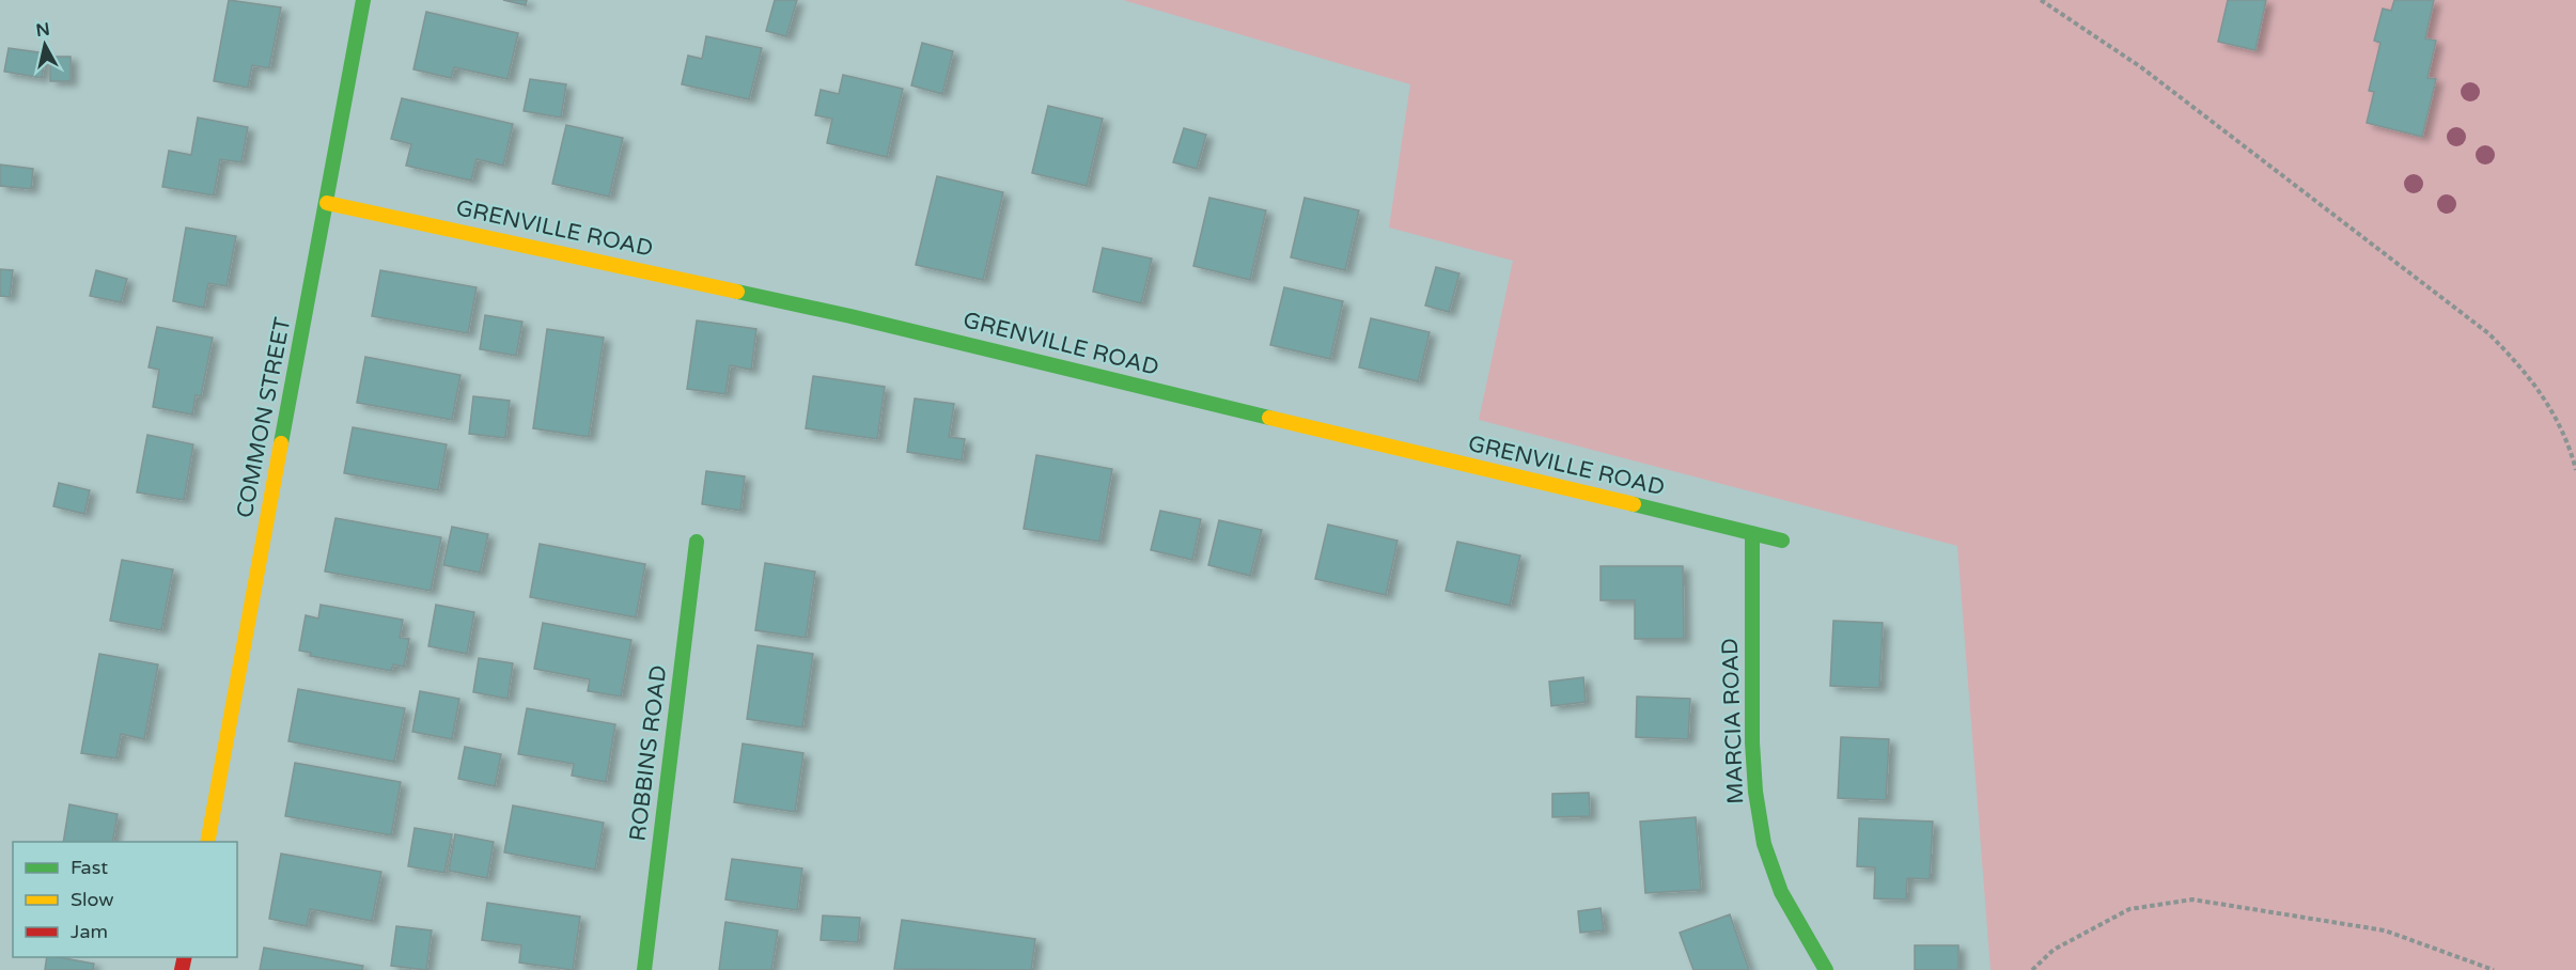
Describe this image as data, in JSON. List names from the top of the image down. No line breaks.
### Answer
{"streets":{"street":["GRENVILLE ROAD","COMMON STREET","MARCIA ROAD","ROBBINS ROAD"]},"crossings":[["GRENVILLE ROAD","COMMON STREET"],["GRENVILLE ROAD","MARCIA ROAD"]],"legend":["Fast","Slow","Jam"],"north":"top"}
